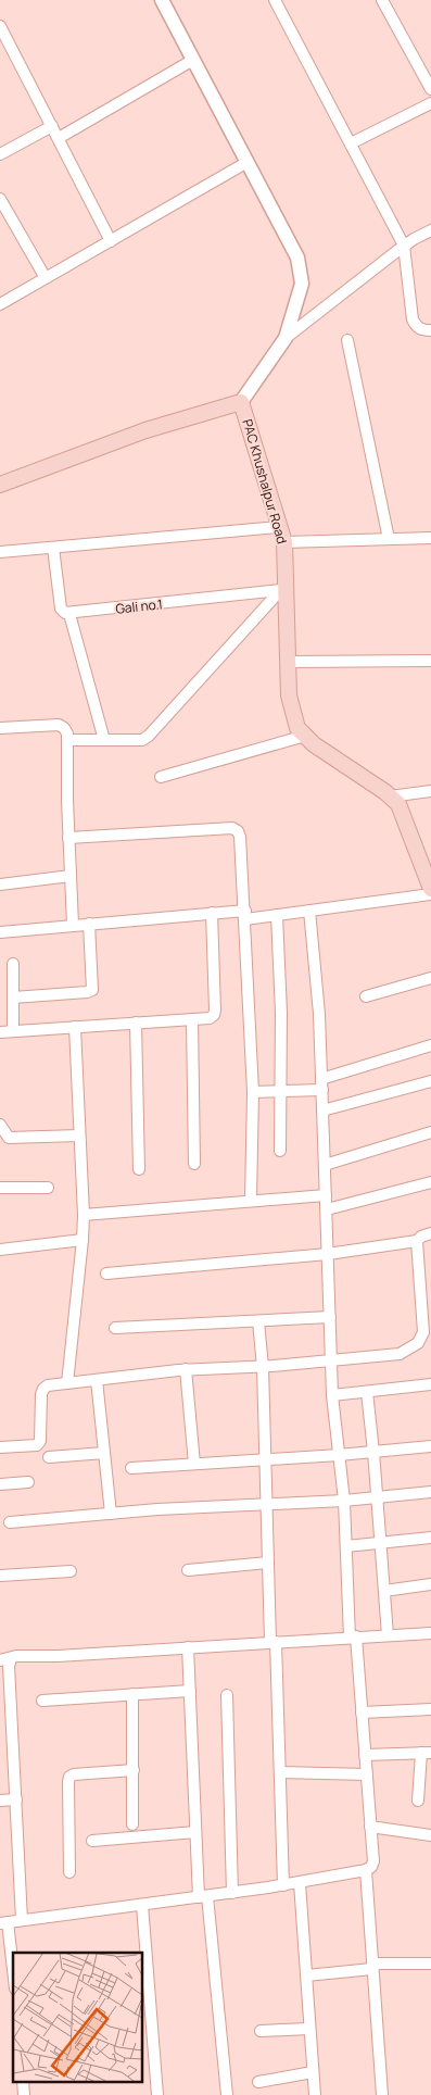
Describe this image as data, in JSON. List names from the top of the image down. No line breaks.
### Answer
{"streets":{"main road":["PAC Khushalpur Road"],"street":["Gali no.1"]},"crossings":[["PAC Khushalpur Road","Gali no.1"]]}
